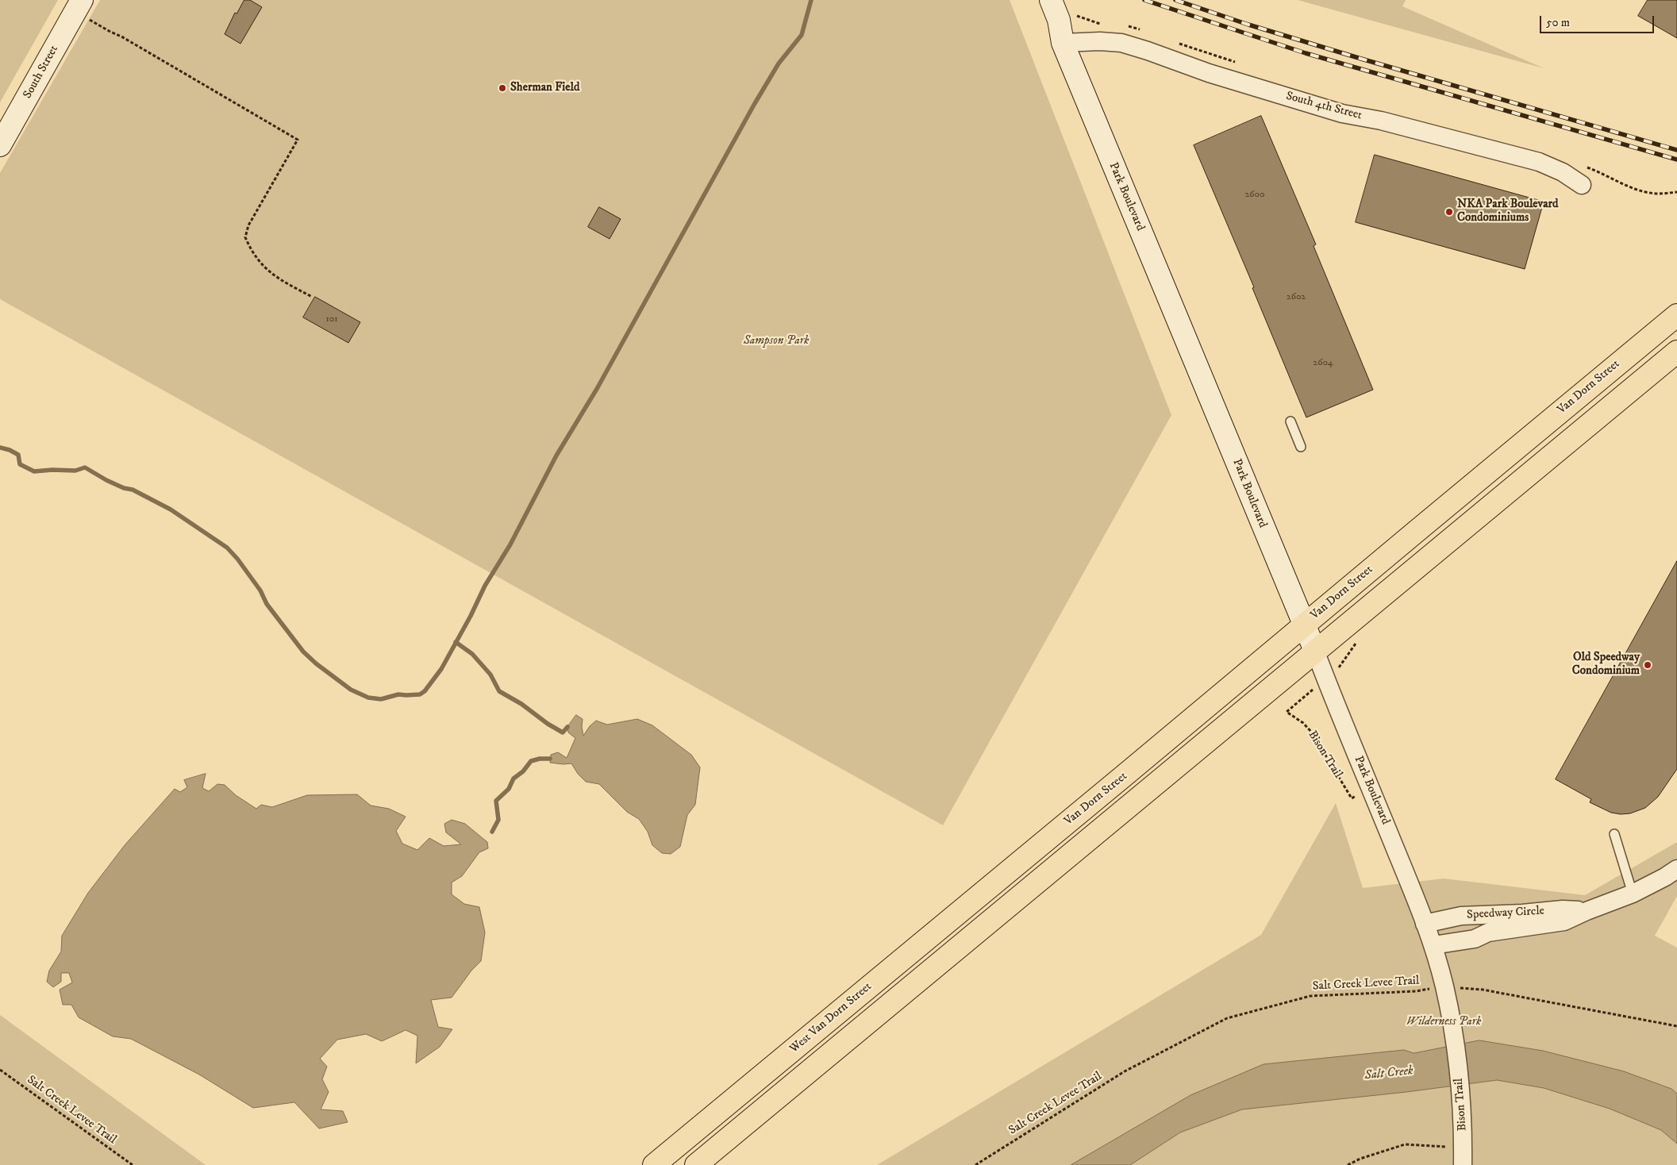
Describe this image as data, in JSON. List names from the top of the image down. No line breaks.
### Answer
{"streets":{"main road":["South Street","Park Boulevard","Van Dorn Street","West Van Dorn Street"],"street":["South 4th Street","Bison Trail","Speedway Circle"],"path":["Salt Creek Levee Trail"]},"crossings":[["South 4th Street","Park Boulevard"],["Park Boulevard","Van Dorn Street"],["Park Boulevard","Bison Trail"],["Park Boulevard","Speedway Circle"],["Van Dorn Street","West Van Dorn Street"],["Bison Trail","Speedway Circle"],["Bison Trail","Salt Creek Levee Trail"]],"water":["Salt Creek"],"parks":["Sampson Park","Wilderness Park"],"places":["Sherman Field","NKA Park Boulevard Condominiums","Old Speedway Condominium"],"house_numbers":["2600","2602","101","2604"],"scale_bar":"50 m"}
